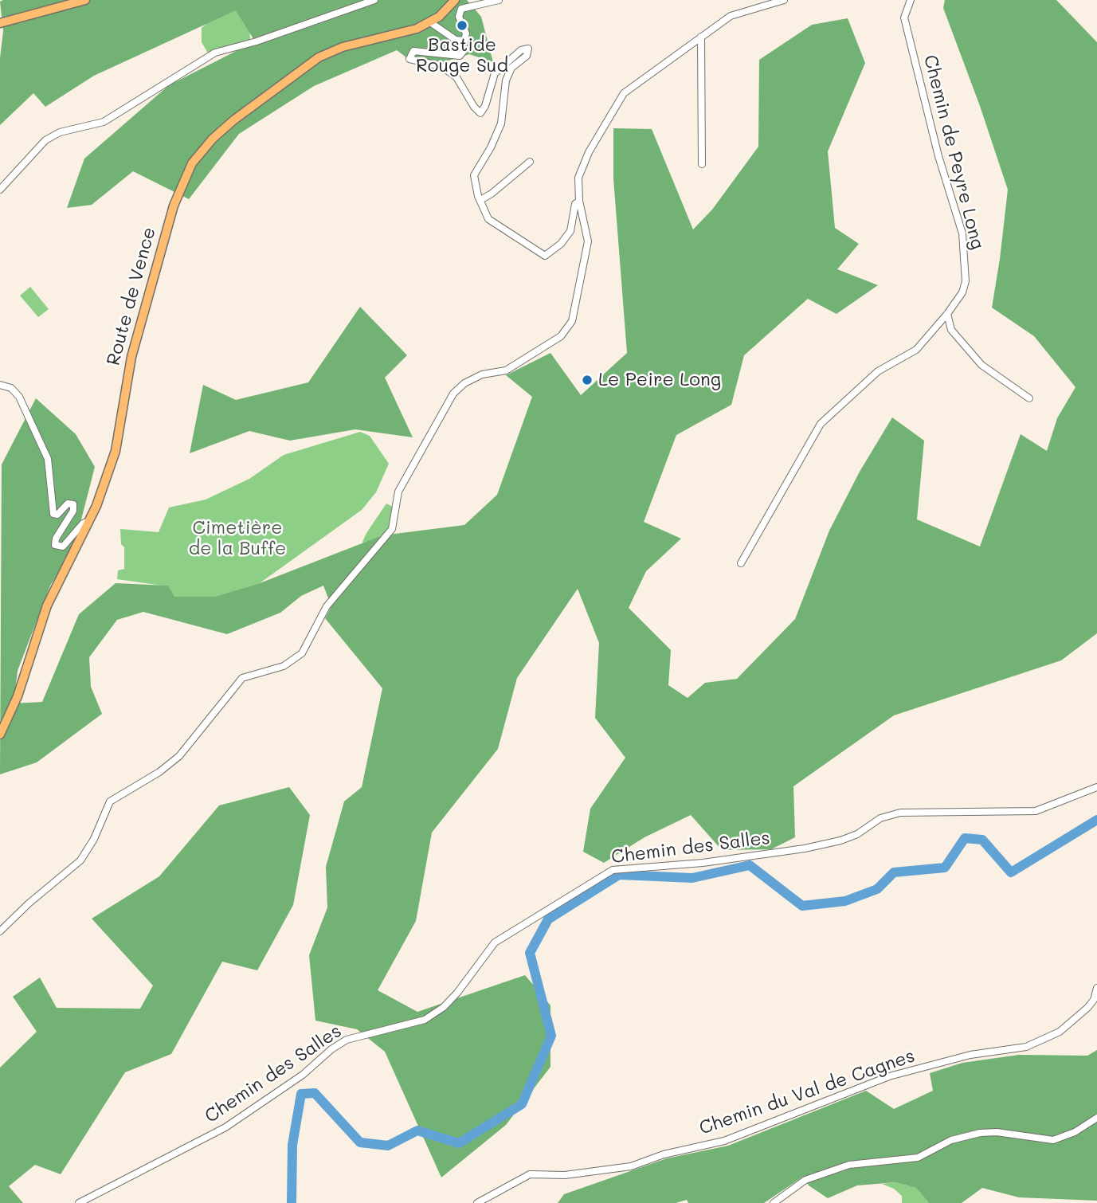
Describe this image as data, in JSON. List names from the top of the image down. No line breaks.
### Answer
{"streets":{"main road":["Route de Vence"],"street":["Chemin de Peyre Long","Chemin des Salles","Chemin du Val de Cagnes"]},"parks":["Cimetière de la Buffe"],"places":["Bastide Rouge Sud","Le Peire Long"]}
